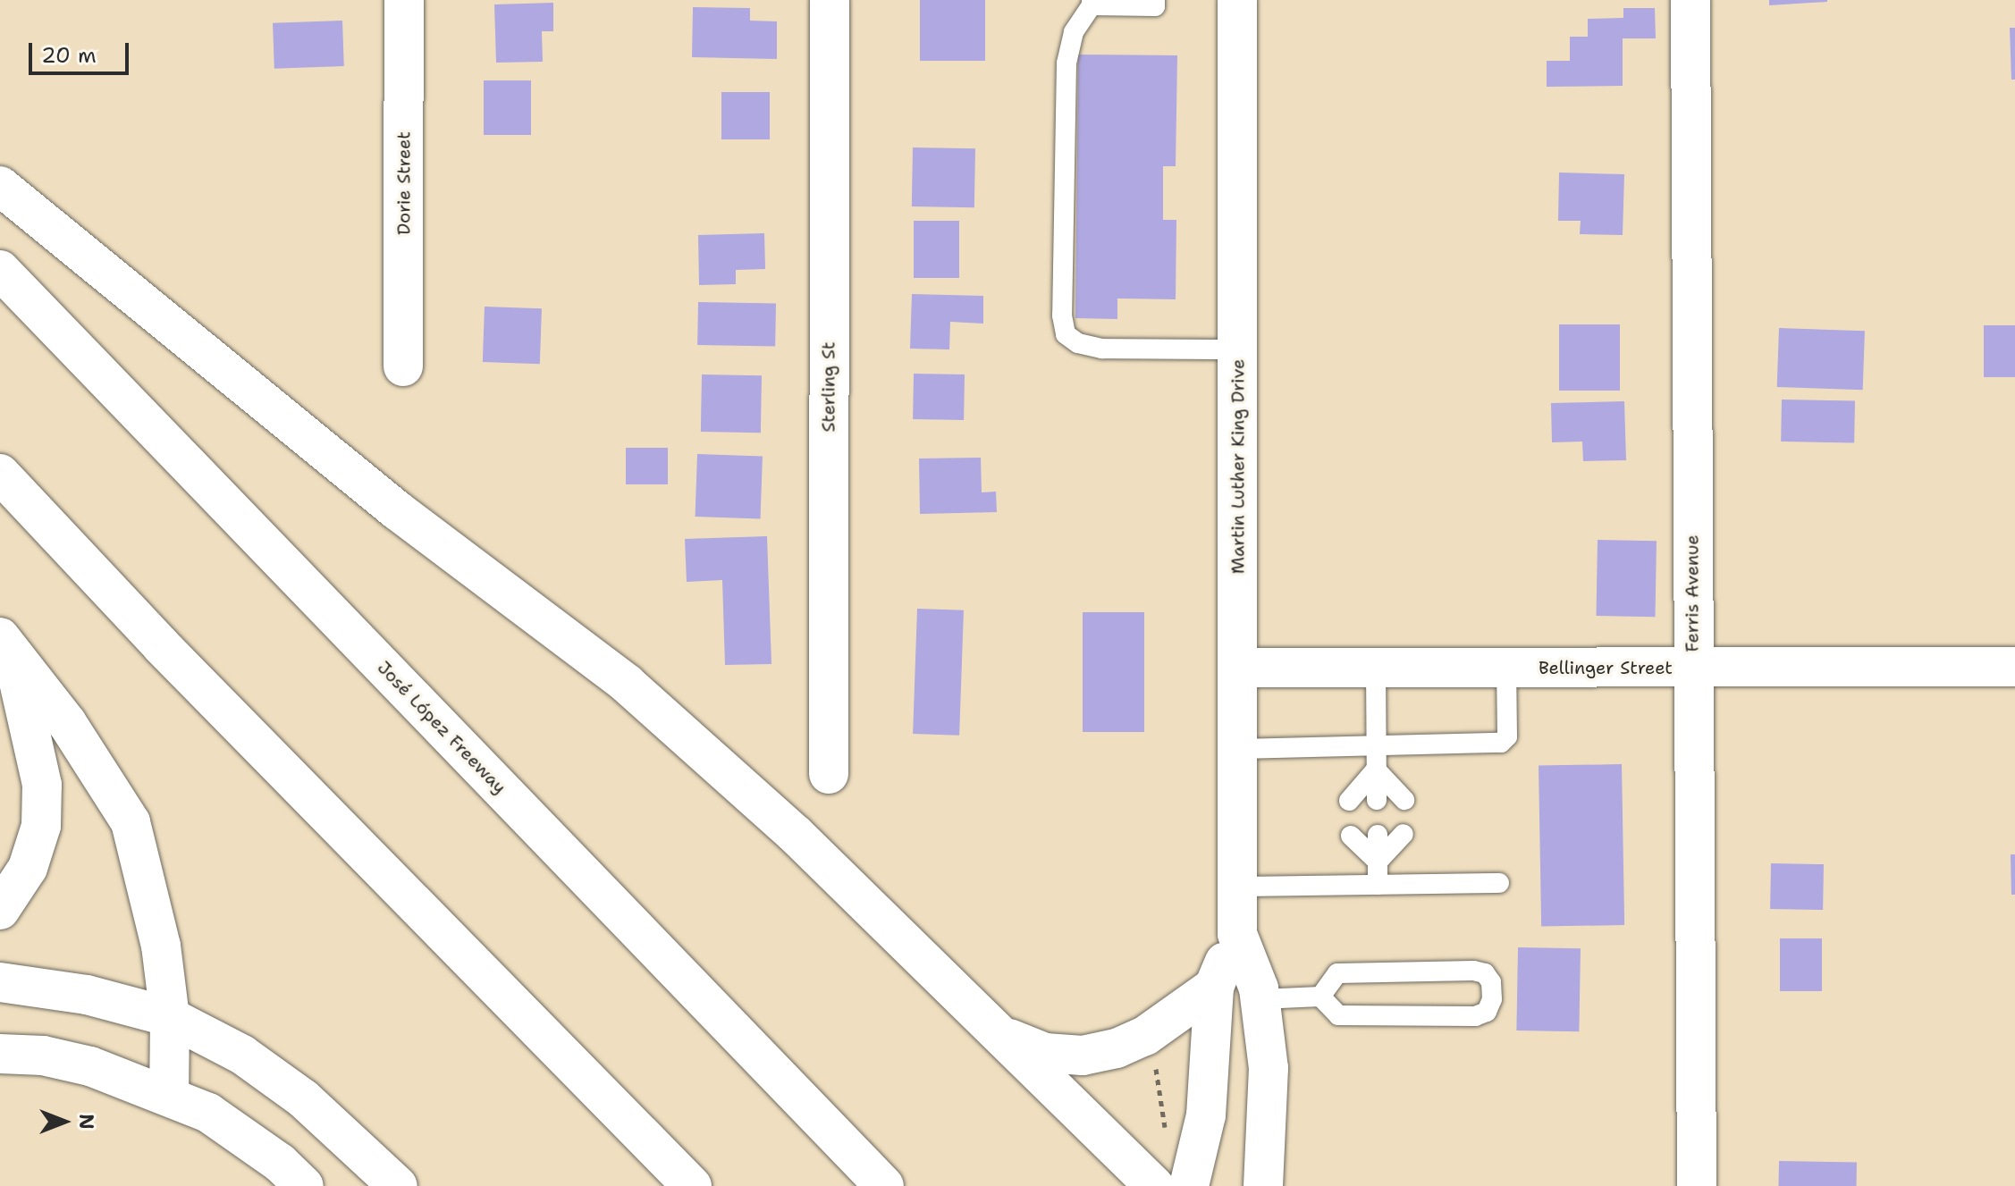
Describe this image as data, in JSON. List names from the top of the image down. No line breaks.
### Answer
{"streets":{"main road":["Dorie Street","Sterling St","Martin Luther King Drive","Ferris Avenue","Bellinger Street","José López Freeway"]},"crossings":[["Martin Luther King Drive","Bellinger Street"],["Ferris Avenue","Bellinger Street"]],"scale_bar":"20 m","north":"right"}
